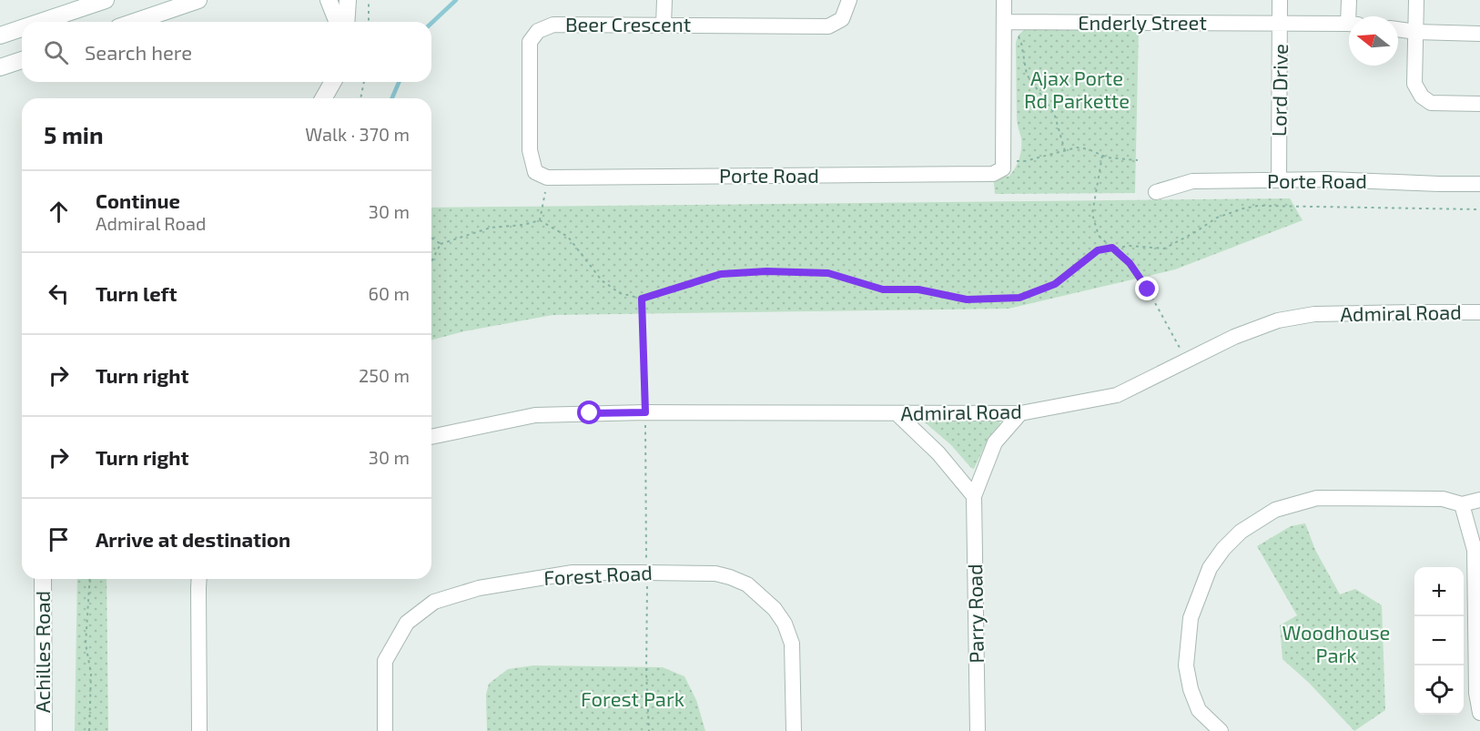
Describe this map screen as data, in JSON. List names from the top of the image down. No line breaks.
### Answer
{"streets":{"main road":["Achilles Road"],"street":["Enderly Street","Beer Crescent","Lord Drive","Porte Road","Admiral Road","Forest Road","Parry Road"]},"crossings":[["Enderly Street","Lord Drive"],["Beer Crescent","Porte Road"],["Lord Drive","Porte Road"],["Admiral Road","Parry Road"]],"parks":["Ajax Porte Rd Parkette","Woodhouse Park","Forest Park"],"north":"left","page":{"search":"Search here","heading":["5 min","Walk · 370 m"],"list":[["Continue","Admiral Road","30 m"],["Turn left","60 m"],["Turn right","250 m"],["Turn right","30 m"],"Arrive at destination"],"map_buttons":["+","−"]}}
